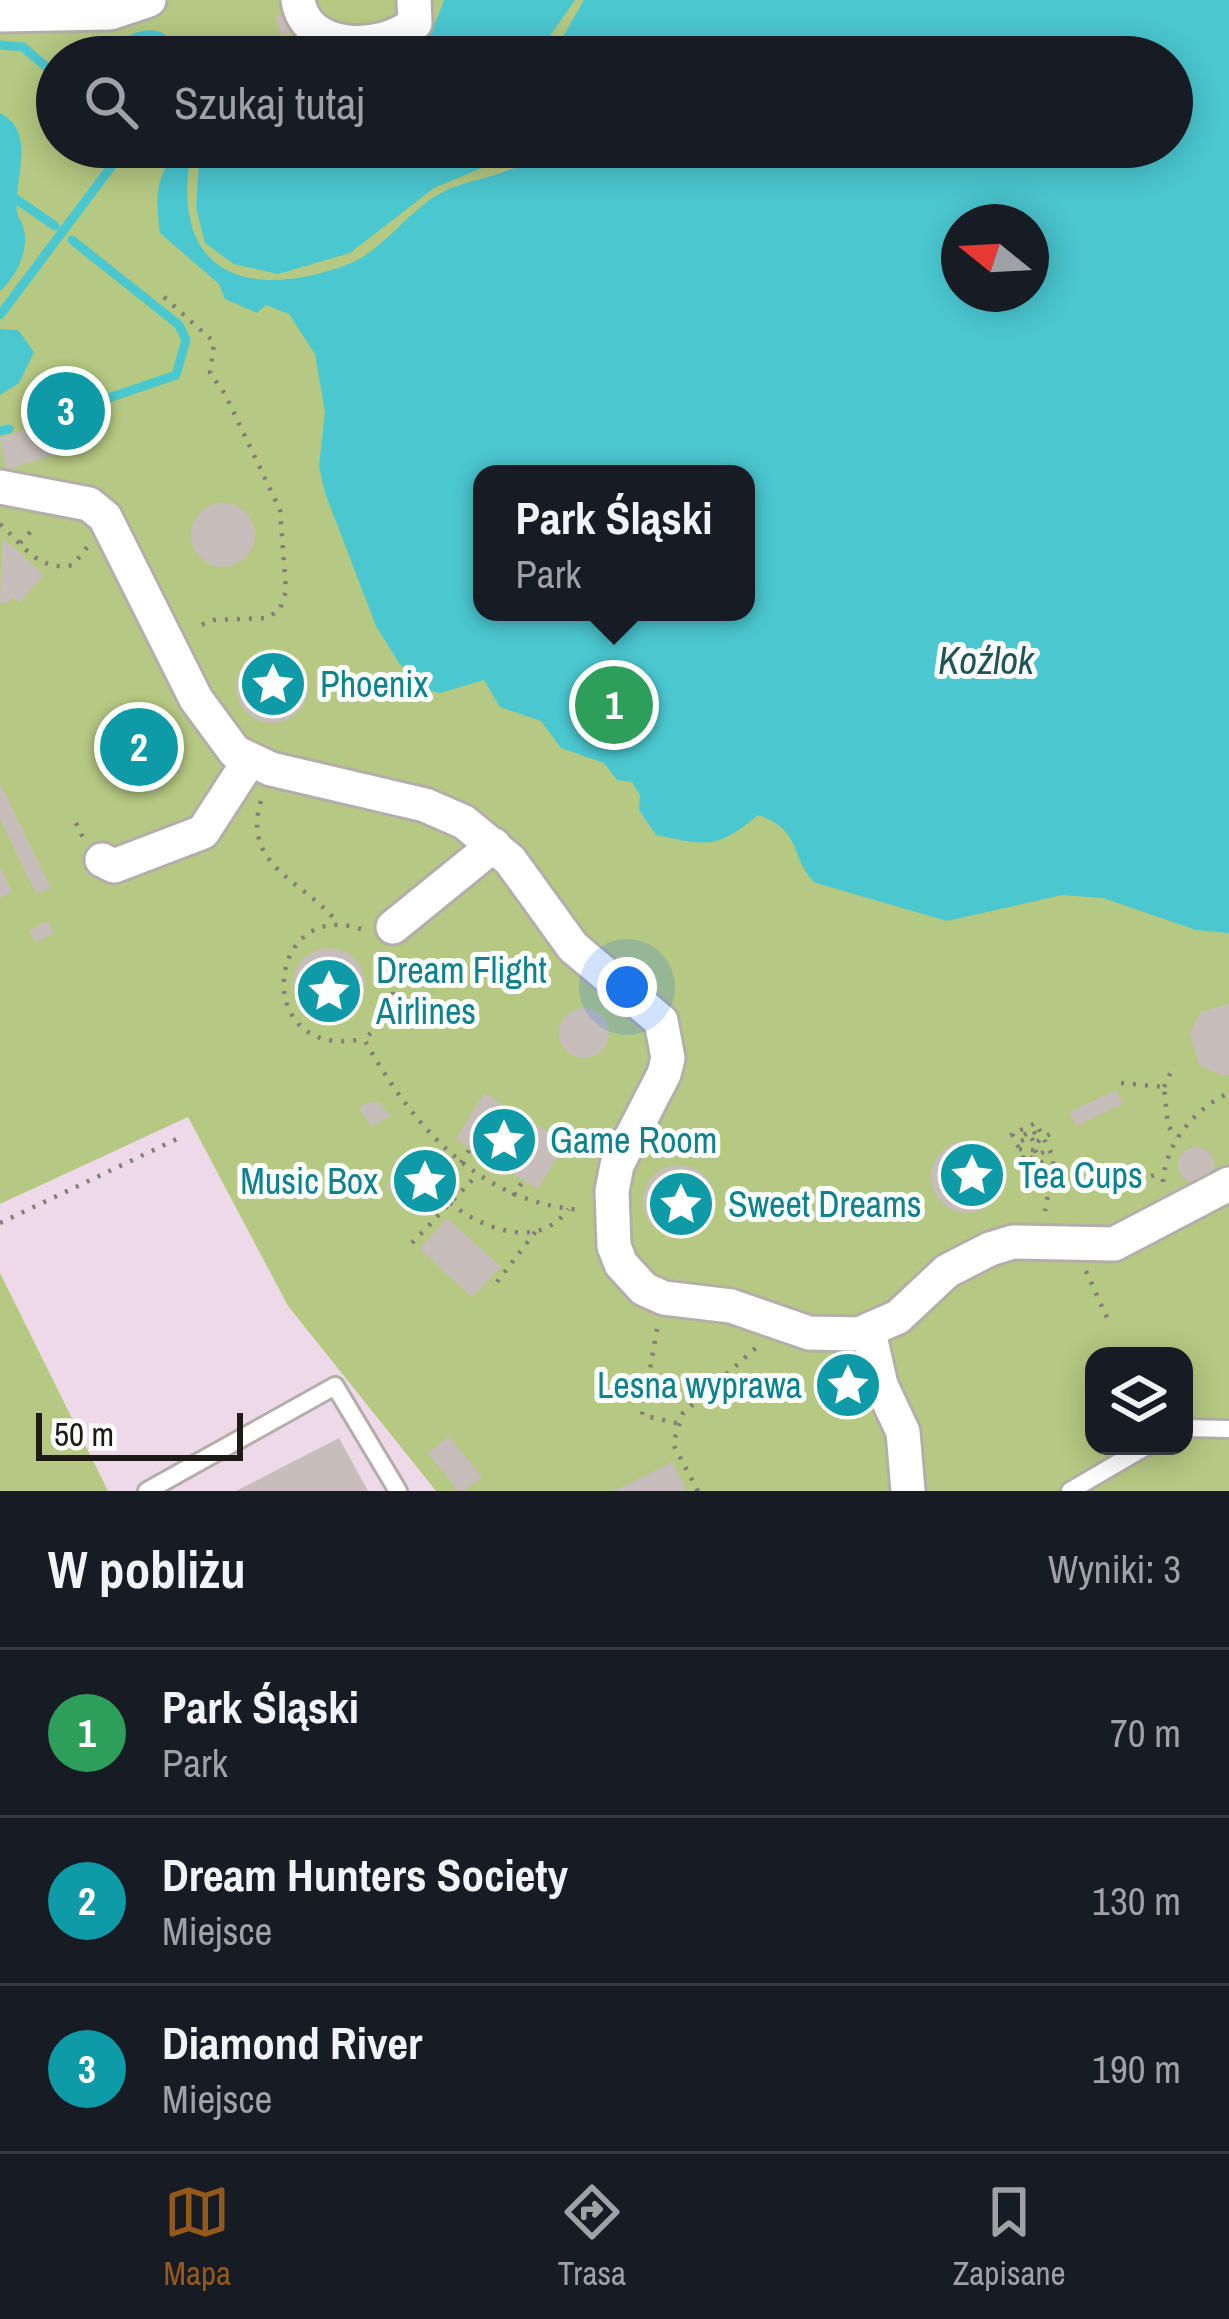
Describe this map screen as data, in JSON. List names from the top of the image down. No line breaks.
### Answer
{"water":["Koźlok"],"places":{"place":["Phoenix","Dream Flight Airlines","Game Room","Tea Cups","Music Box","Sweet Dreams","Lesna wyprawa"]},"scale_bar":"50 m","north":"left","page":{"search":"Szukaj tutaj","pins":["3","1","2"],"popup":["Park Śląski","Park"],"scale":"50 m","heading":["W pobliżu","Wyniki: 3"],"list":[{"mark":"1","name":"Park Śląski","note":"Park","value":"70 m"},{"mark":"2","name":"Dream Hunters Society","note":"Miejsce","value":"130 m"},{"mark":"3","name":"Diamond River","note":"Miejsce","value":"190 m"}],"nav":["Mapa","Trasa","Zapisane"]}}
